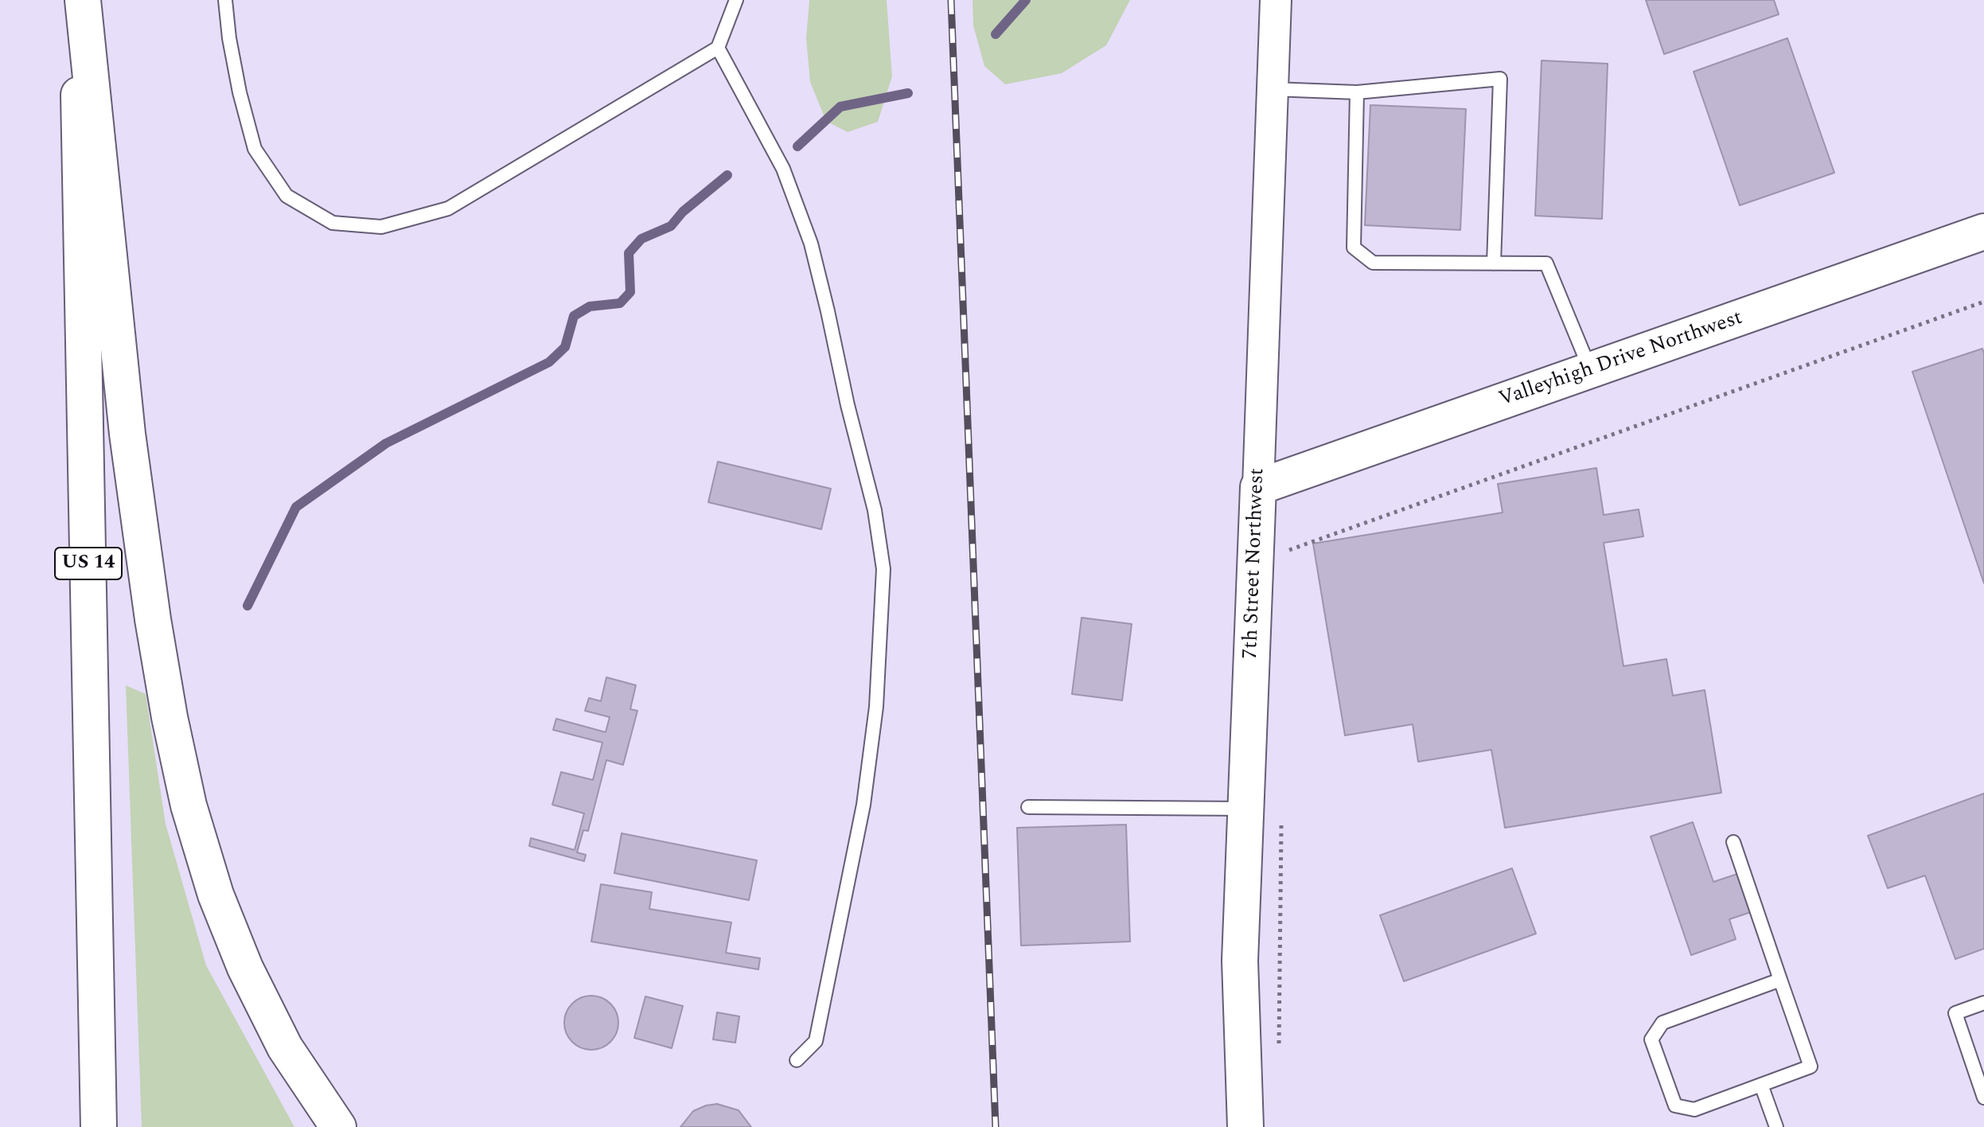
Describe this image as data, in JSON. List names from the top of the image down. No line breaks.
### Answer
{"streets":{"main road":["Valleyhigh Drive Northwest","US 14","7th Street Northwest"]},"crossings":[["Valleyhigh Drive Northwest","7th Street Northwest"]]}
